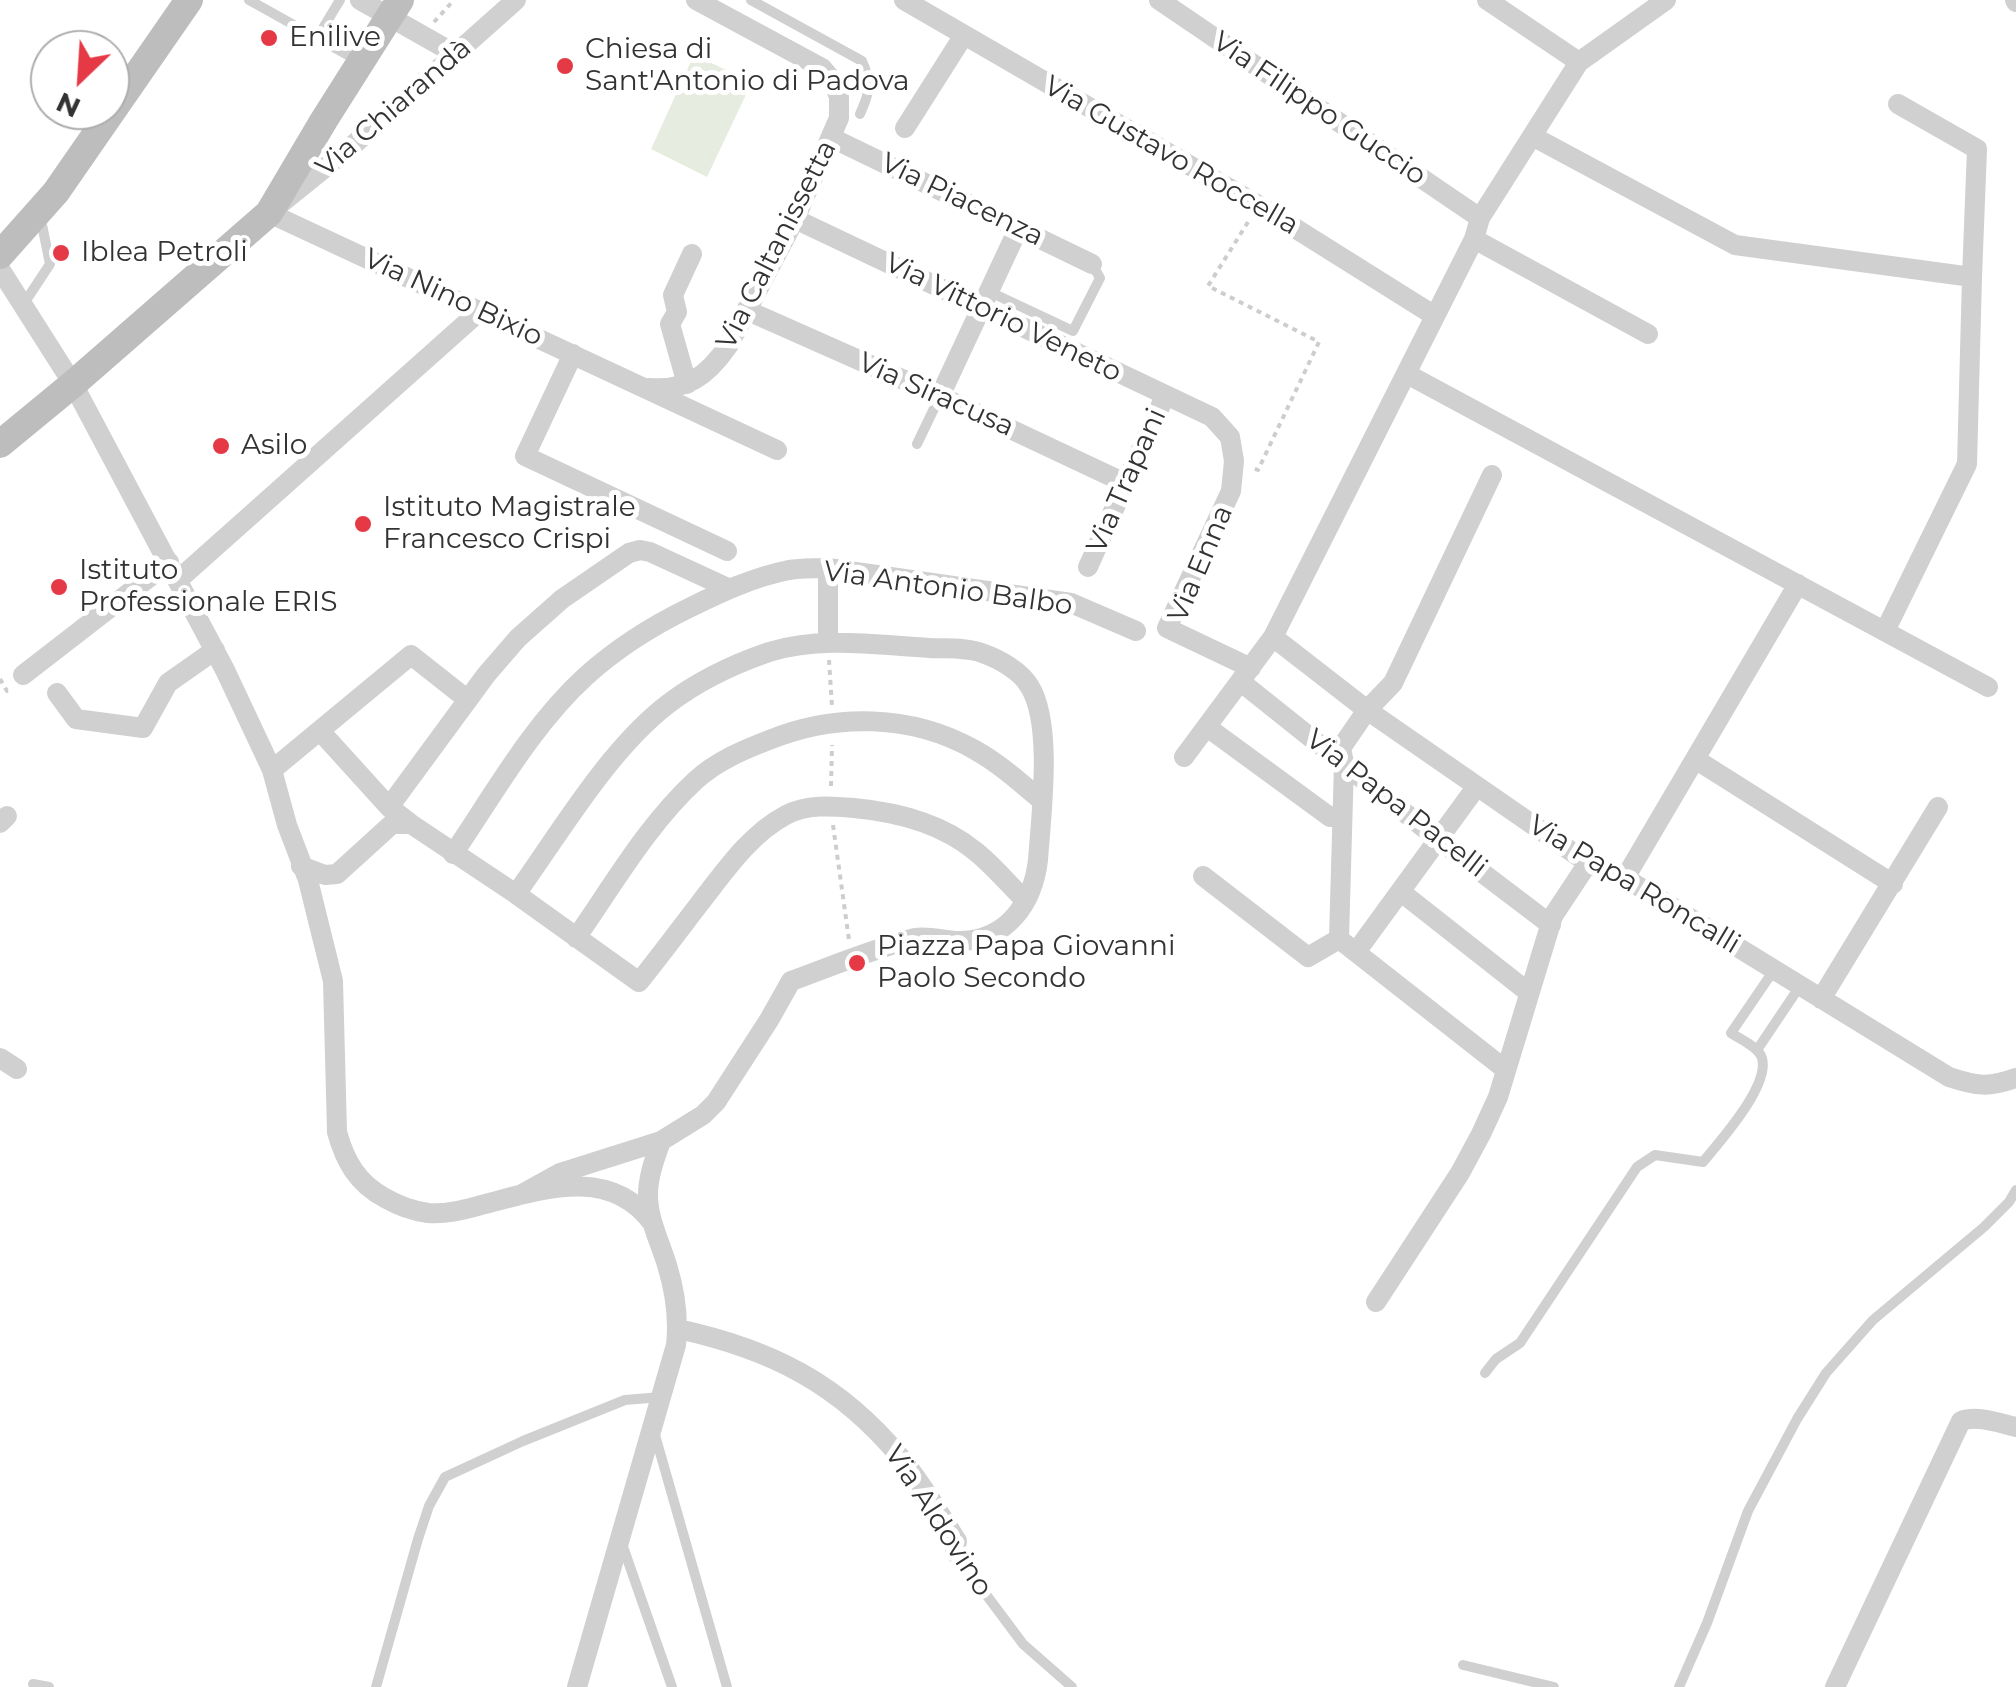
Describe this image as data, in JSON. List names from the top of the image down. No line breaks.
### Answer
{"streets":{"street":["Via Chiarandà","Via Filippo Guccio","Via Gustavo Roccella","Via Piacenza","Via Caltanissetta","Via Nino Bixio","Via Vittorio Veneto","Via Siracusa","Via Trapani","Via Enna","Via Antonio Balbo","Via Papa Pacelli","Via Papa Roncalli","Via Aldovino"]},"crossings":[["Via Chiarandà","Via Nino Bixio"],["Via Piacenza","Via Caltanissetta"],["Via Caltanissetta","Via Vittorio Veneto"],["Via Caltanissetta","Via Siracusa"],["Via Vittorio Veneto","Via Trapani"],["Via Vittorio Veneto","Via Enna"],["Via Siracusa","Via Trapani"],["Via Enna","Via Papa Pacelli"]],"places":["Enilive","Chiesa di Sant'Antonio di Padova","Iblea Petroli","Asilo","Istituto Magistrale Francesco Crispi","Istituto Professionale ERIS","Piazza Papa Giovanni Paolo Secondo"],"north":"bottom left"}
